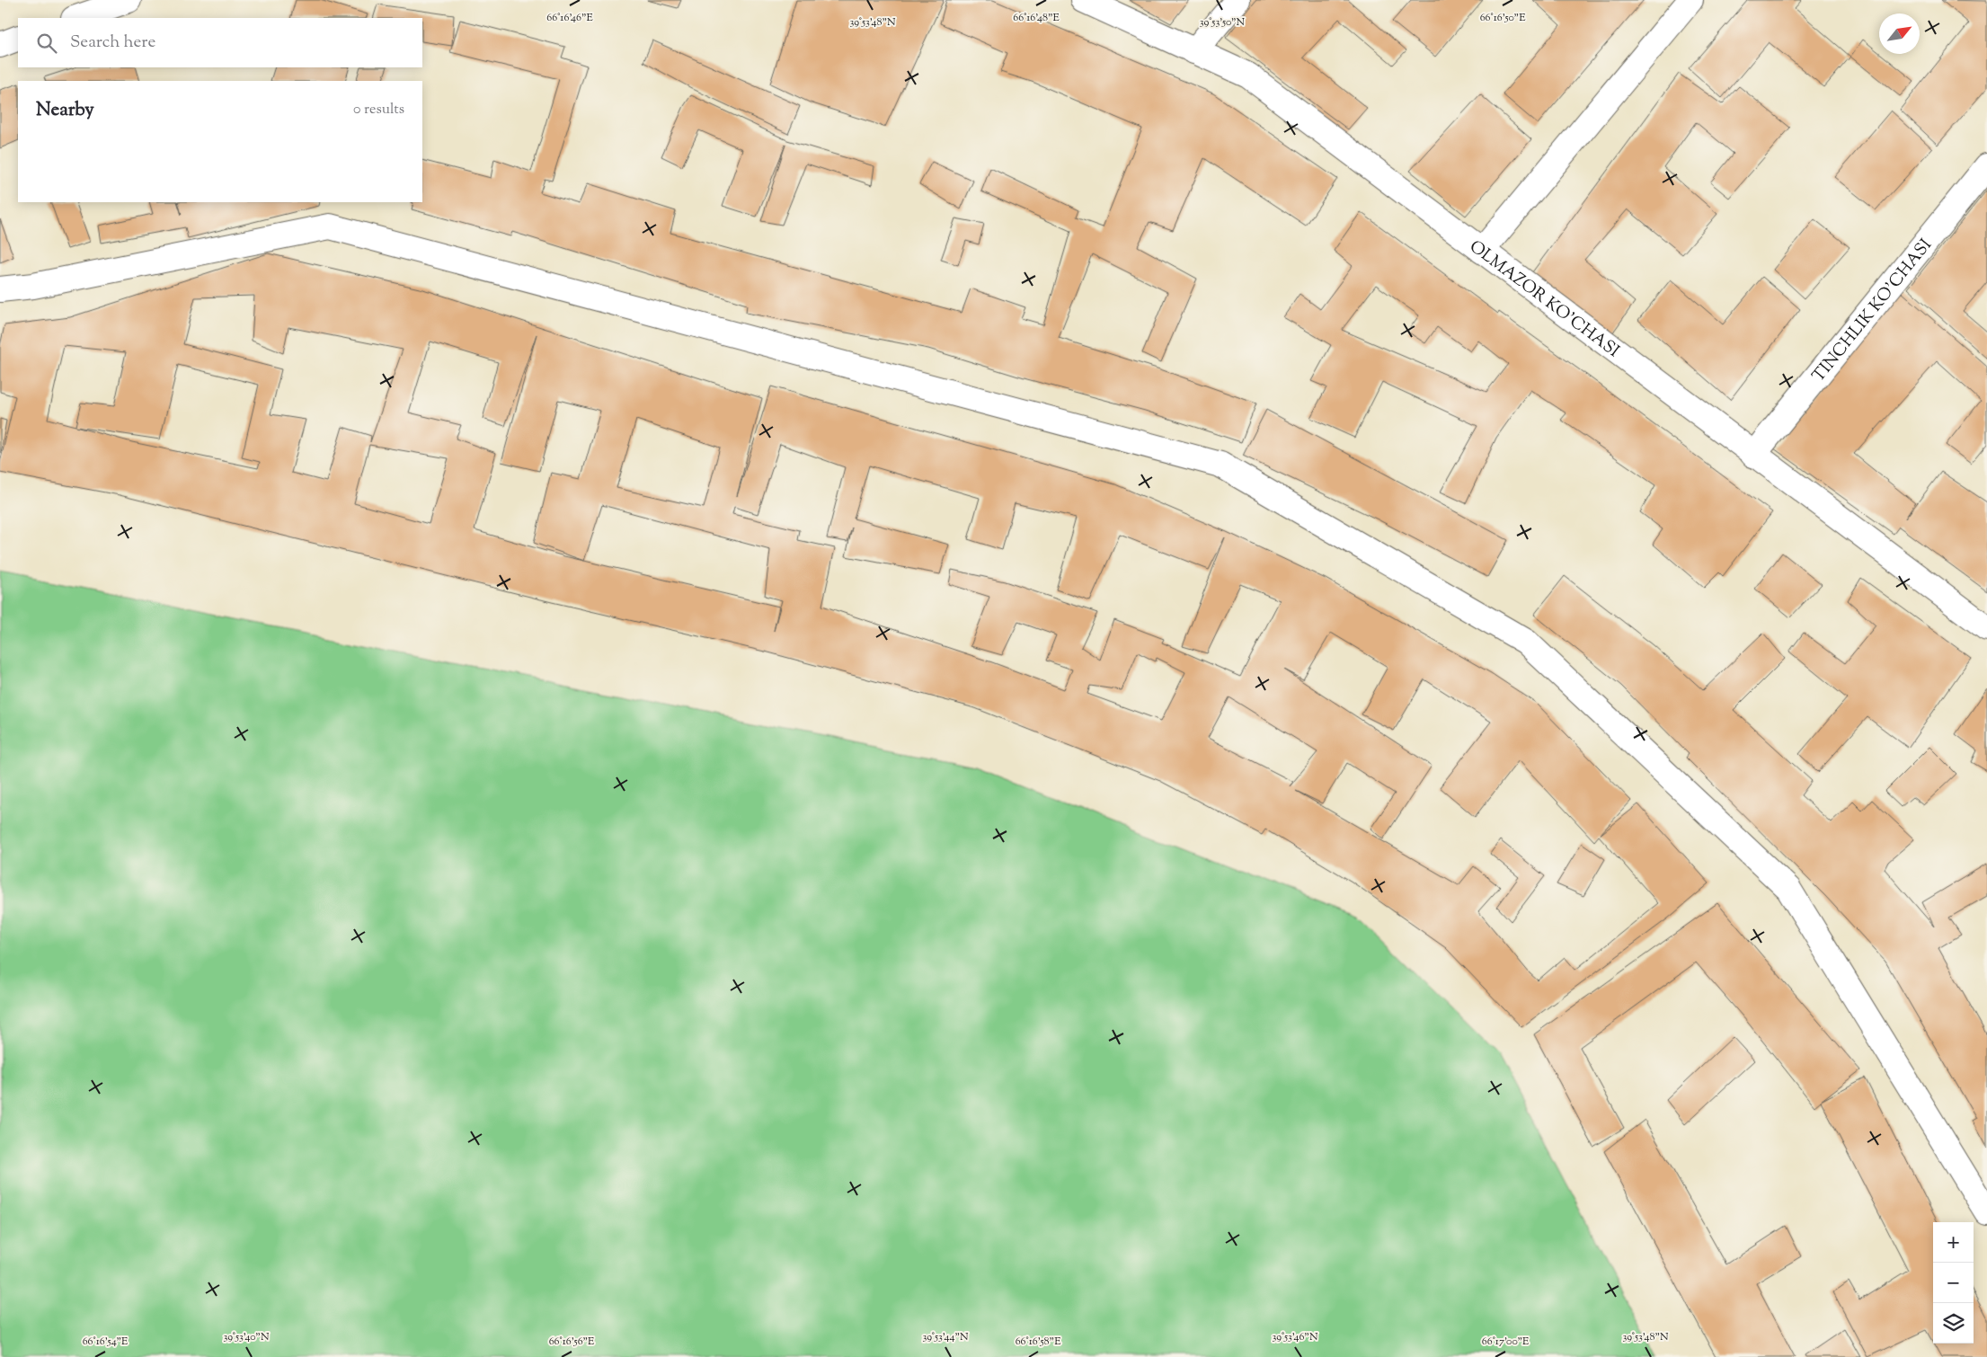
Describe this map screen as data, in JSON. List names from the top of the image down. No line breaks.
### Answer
{"streets":{"street":["OLMAZOR KO'CHASI","TINCHLIK KO’CHASI"]},"crossings":[["OLMAZOR KO'CHASI","TINCHLIK KO’CHASI"]],"north":"top right","page":{"search":"Search here","heading":["Nearby","0 results"],"map_buttons":["+","−"]},"coordinates":["66°16'48\"E","66°16'50\"E","66°16'46\"E","39°53'48\"N","39°53'50\"N","39°53'40\"N","39°53'44\"N","39°53'46\"N","66°16'54\"E","66°16'56\"E","66°16'58\"E","66°17'00\"E"]}
